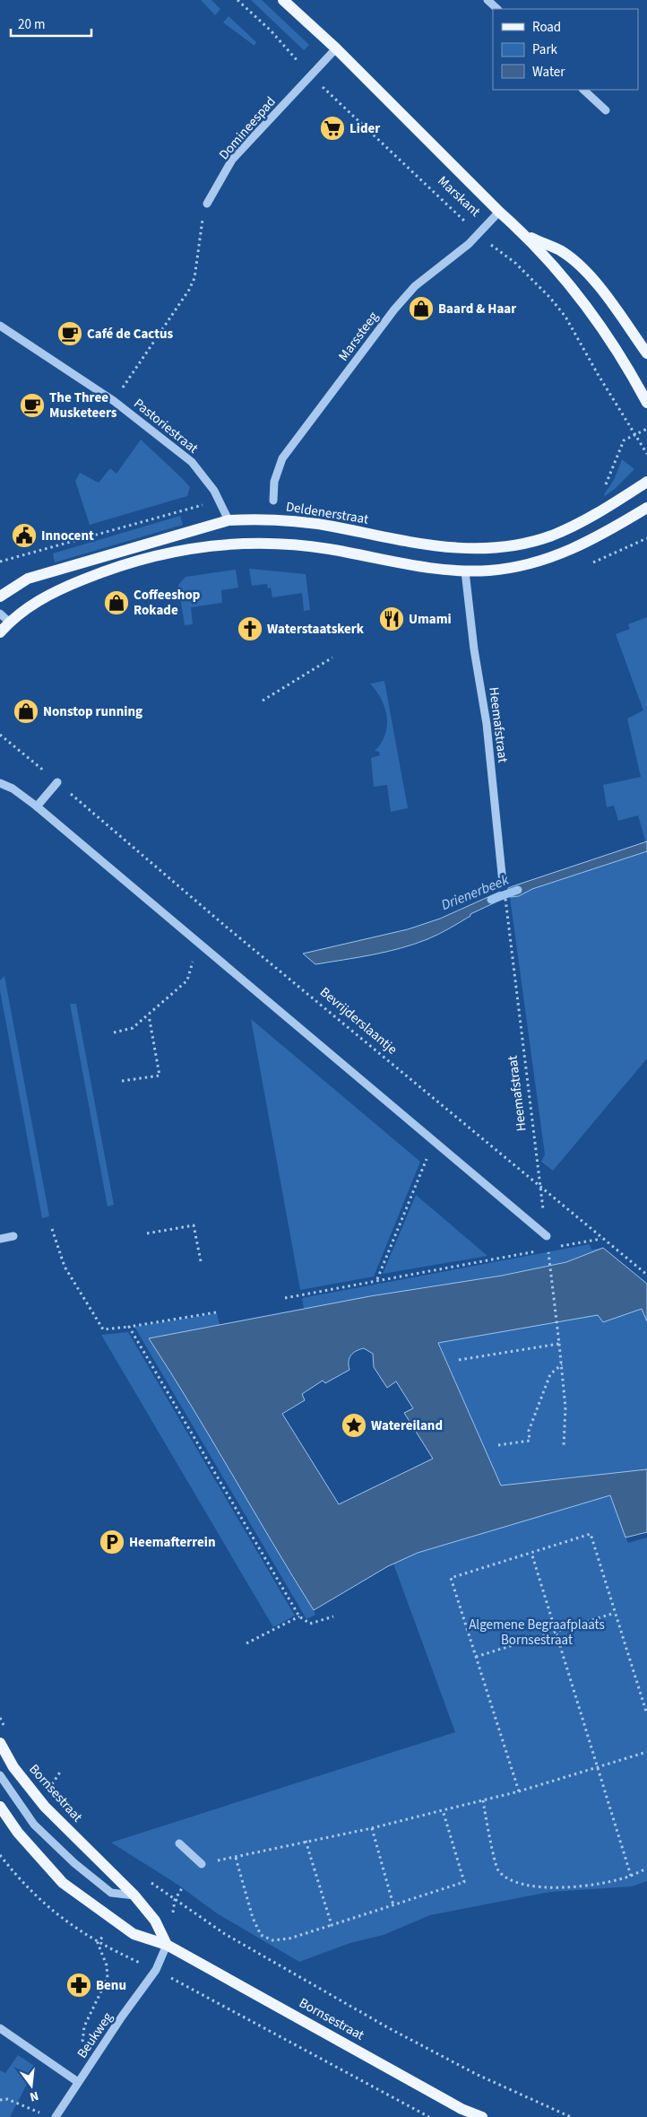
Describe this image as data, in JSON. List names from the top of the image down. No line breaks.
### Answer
{"streets":{"main road":["Marskant","Deldenerstraat","Bornsestraat"],"street":["Domineespad","Marssteeg","Pastoriestraat","Heemafstraat","Beukweg"],"path":["Bevrijderslaantje"]},"crossings":[["Domineespad","Marskant"],["Marskant","Marssteeg"],["Pastoriestraat","Deldenerstraat"],["Heemafstraat","Bevrijderslaantje"],["Bornsestraat","Beukweg"]],"water":["Drienerbeek"],"parks":["Algemene Begraafplaats Bornsestraat"],"places":{"supermarket":["Lider"],"shop":["Baard & Haar","Coffeeshop Rokade","Nonstop running"],"cafe":["Café de Cactus","The Three Musketeers"],"public building":["Innocent"],"restaurant":["Umami"],"church":["Waterstaatskerk"],"place":["Watereiland"],"parking":["Heemafterrein"],"pharmacy":["Benu"]},"legend":["Road","Park","Water"],"scale_bar":"20 m","north":"bottom"}
